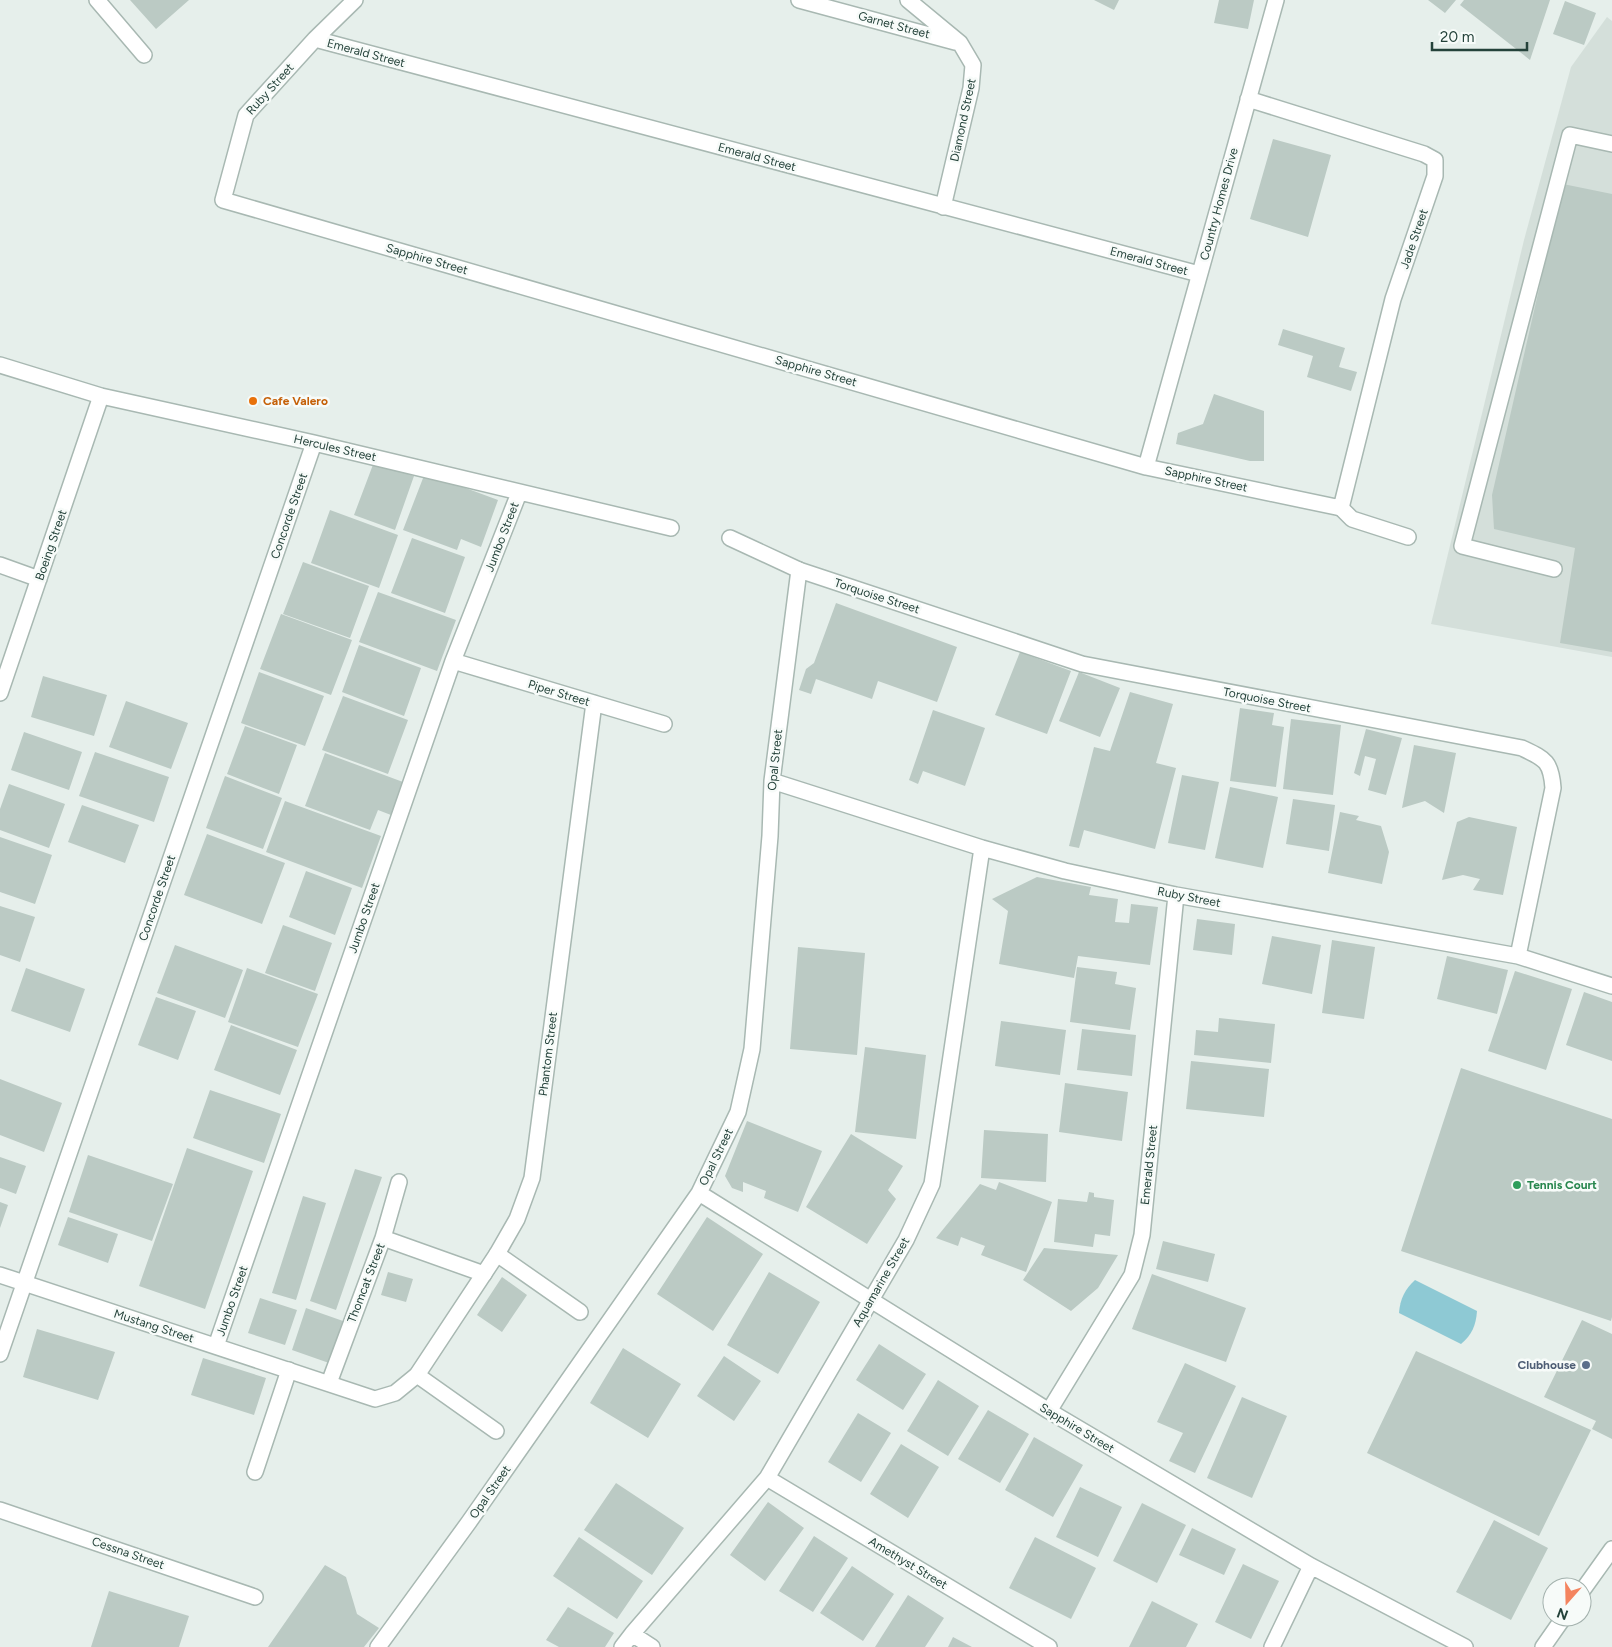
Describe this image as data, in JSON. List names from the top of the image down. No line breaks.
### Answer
{"streets":{"street":["Garnet Street","Emerald Street","Ruby Street","Diamond Street","Country Homes Drive","Jade Street","Sapphire Street","Hercules Street","Concorde Street","Jumbo Street","Boeing Street","Torquoise Street","Piper Street","Opal Street","Phantom Street","Aquamarine Street","Thomcat Street","Mustang Street","Cessna Street","Amethyst Street"]},"crossings":[["Garnet Street","Diamond Street"],["Emerald Street","Ruby Street"],["Emerald Street","Diamond Street"],["Emerald Street","Country Homes Drive"],["Emerald Street","Sapphire Street"],["Ruby Street","Sapphire Street"],["Ruby Street","Torquoise Street"],["Ruby Street","Opal Street"],["Ruby Street","Aquamarine Street"],["Country Homes Drive","Jade Street"],["Country Homes Drive","Sapphire Street"],["Jade Street","Sapphire Street"],["Sapphire Street","Opal Street"],["Sapphire Street","Aquamarine Street"],["Hercules Street","Concorde Street"],["Hercules Street","Jumbo Street"],["Hercules Street","Boeing Street"],["Concorde Street","Mustang Street"],["Jumbo Street","Piper Street"],["Jumbo Street","Mustang Street"],["Torquoise Street","Opal Street"],["Piper Street","Phantom Street"],["Phantom Street","Mustang Street"],["Aquamarine Street","Amethyst Street"],["Thomcat Street","Mustang Street"]],"places":["Cafe Valero","Tennis Court","Clubhouse"],"scale_bar":"20 m","north":"bottom"}
